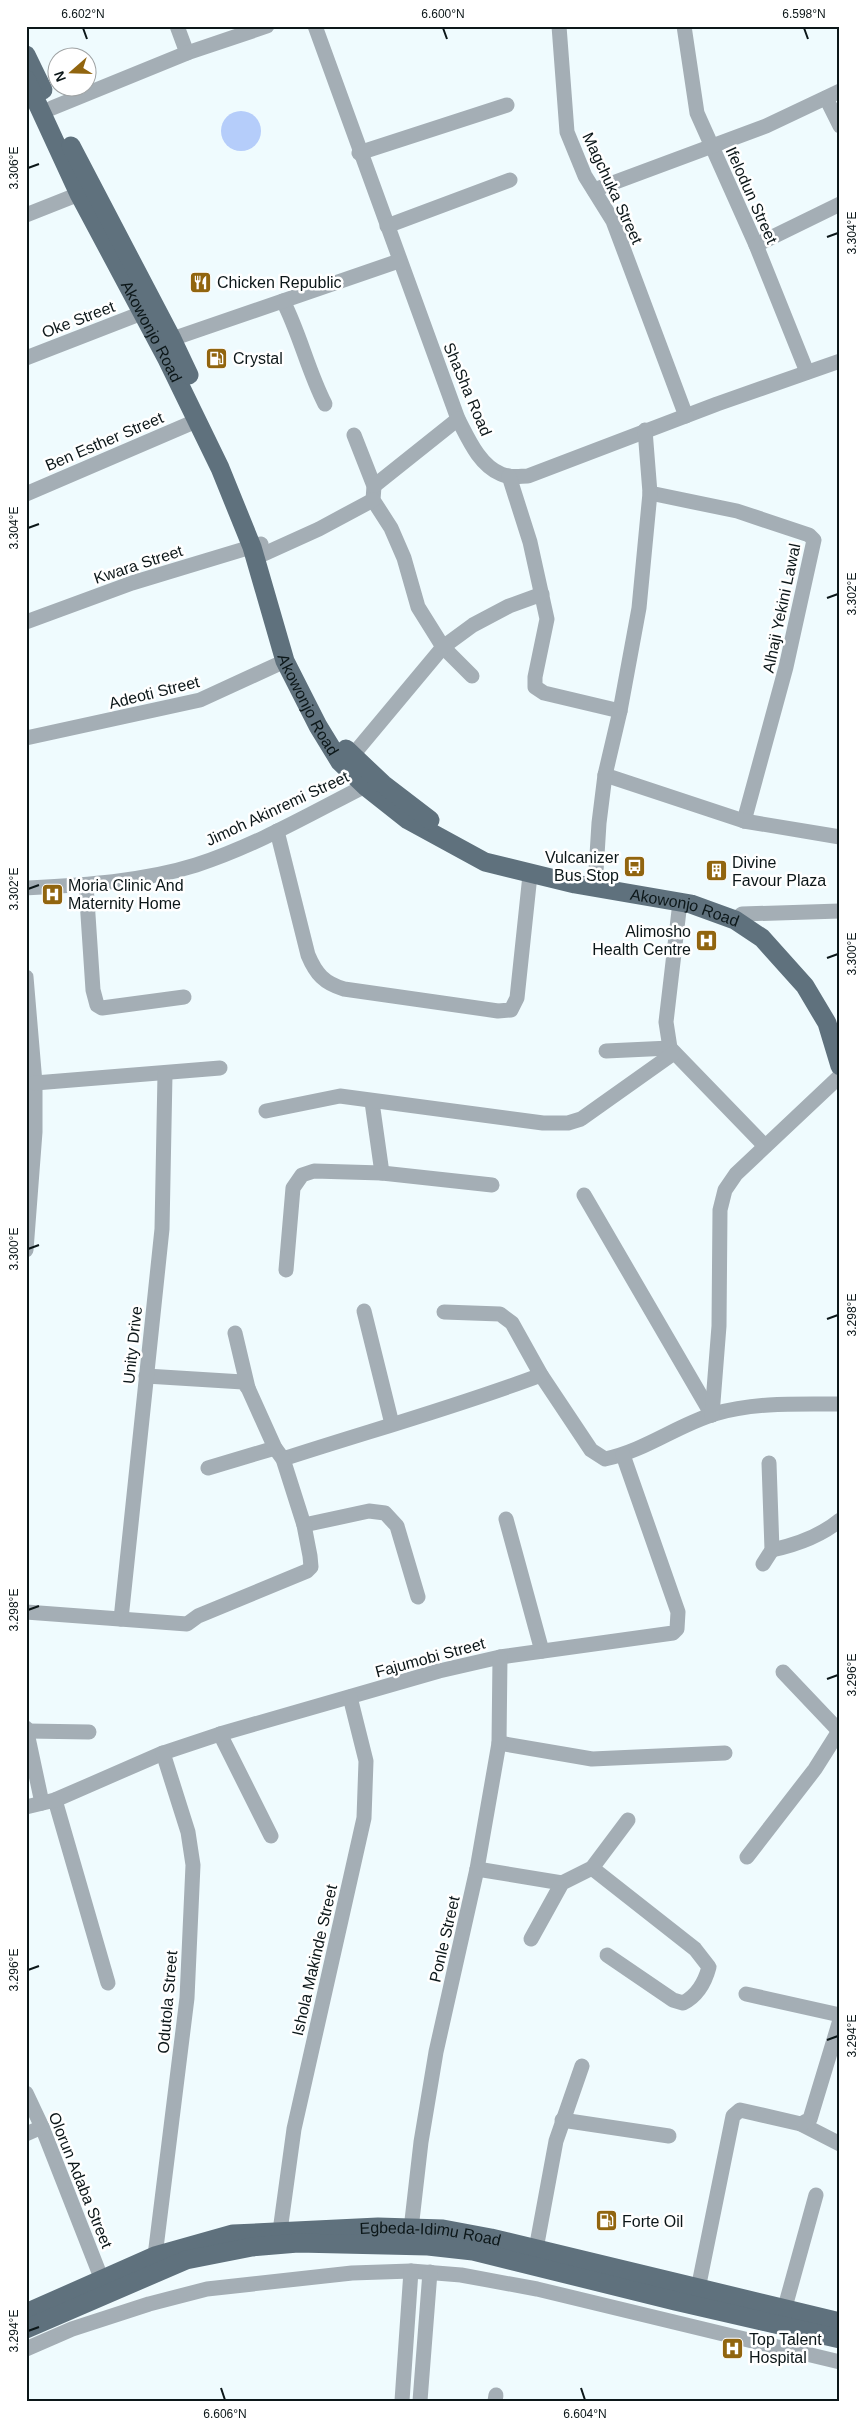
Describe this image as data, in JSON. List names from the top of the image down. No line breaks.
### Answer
{"streets":{"main road":["Akowonjo Road","Egbeda-Idimu Road"],"street":["Magchuka Street","Ifelodun Street","Oke Street","ShaSha Road","Ben Esther Street","Kwara Street","Alhaji Yekini Lawal","Adeoti Street","Jimoh Akinremi Street","Unity Drive","Fajumobi Street","Ponle Street","Ishola Makinde Street","Odutola Street","Olorun Adaba Street"]},"crossings":[["Oke Street","Akowonjo Road"],["Akowonjo Road","Ben Esther Street"],["Akowonjo Road","Kwara Street"],["Akowonjo Road","Adeoti Street"],["Akowonjo Road","Jimoh Akinremi Street"],["ShaSha Road","Kwara Street"],["Fajumobi Street","Ponle Street"],["Fajumobi Street","Ishola Makinde Street"],["Fajumobi Street","Odutola Street"],["Ponle Street","Egbeda-Idimu Road"],["Ishola Makinde Street","Egbeda-Idimu Road"],["Odutola Street","Egbeda-Idimu Road"],["Olorun Adaba Street","Egbeda-Idimu Road"]],"places":{"restaurant":["Chicken Republic"],"fuel station":["Crystal","Forte Oil"],"bus stop":["Vulcanizer Bus Stop"],"building":["Divine Favour Plaza"],"hospital":["Moria Clinic And Maternity Home","Alimosho Health Centre","Top Talent Hospital"]},"north":"left","coordinates":["6.602°N","6.600°N","6.598°N","3.306°E","3.304°E","3.302°E","3.300°E","3.298°E","3.296°E","3.294°E","6.606°N","6.604°N"]}
